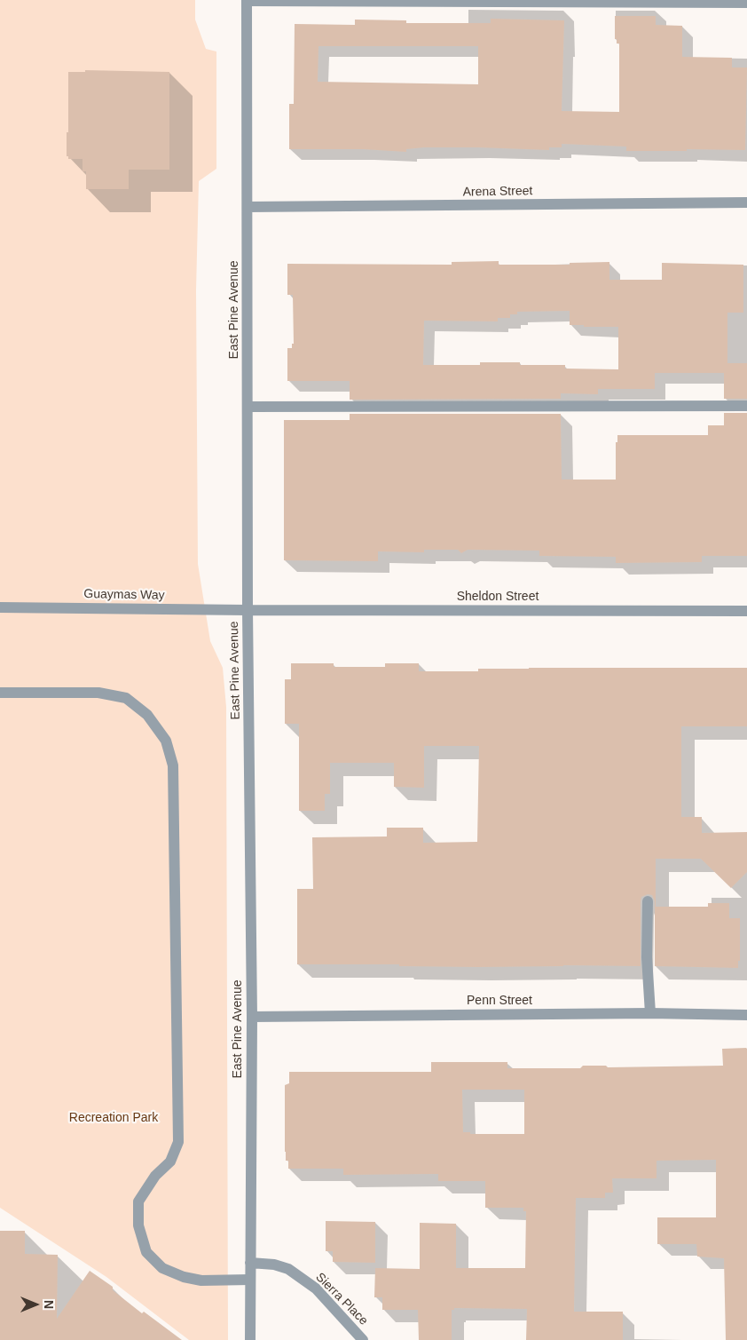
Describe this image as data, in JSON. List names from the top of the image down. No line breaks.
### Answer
{"streets":{"street":["Arena Street","East Pine Avenue","Guaymas Way","Sheldon Street","Penn Street","Sierra Place"]},"crossings":[["Arena Street","East Pine Avenue"],["East Pine Avenue","Guaymas Way"],["East Pine Avenue","Sheldon Street"],["East Pine Avenue","Penn Street"],["East Pine Avenue","Sierra Place"],["Guaymas Way","Sheldon Street"]],"parks":["Recreation Park"],"north":"right"}
